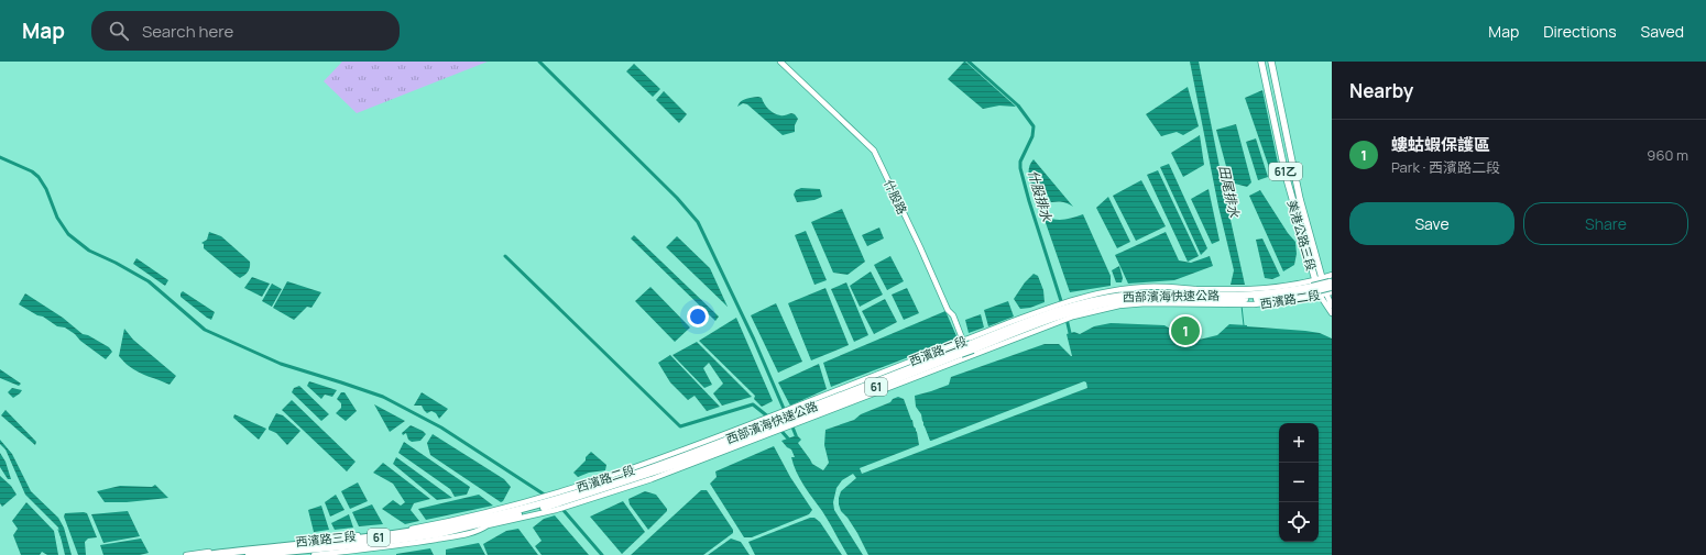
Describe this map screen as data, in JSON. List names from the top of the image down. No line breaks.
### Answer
{"streets":{"highway":["西部濱海快速公路","61"],"main road":["61乙","美港公路三段"],"street":["什股路","西濱路二段","西濱路三段"]},"crossings":[["什股路","西濱路二段"],["美港公路三段","西濱路二段"],["西部濱海快速公路","西濱路二段"],["西部濱海快速公路","61"],["西部濱海快速公路","西濱路三段"],["61","西濱路三段"]],"water":["田尾排水","什股排水"],"page":{"header":"Map","search":"Search here","nav":["Map","Directions","Saved"],"heading":"Nearby","list":[{"mark":"1","name":"螻蛄蝦保護區","note":"Park · 西濱路二段","value":"960 m"}],"buttons":["Save","Share"],"pins":"1","map_buttons":["+","−"]}}
